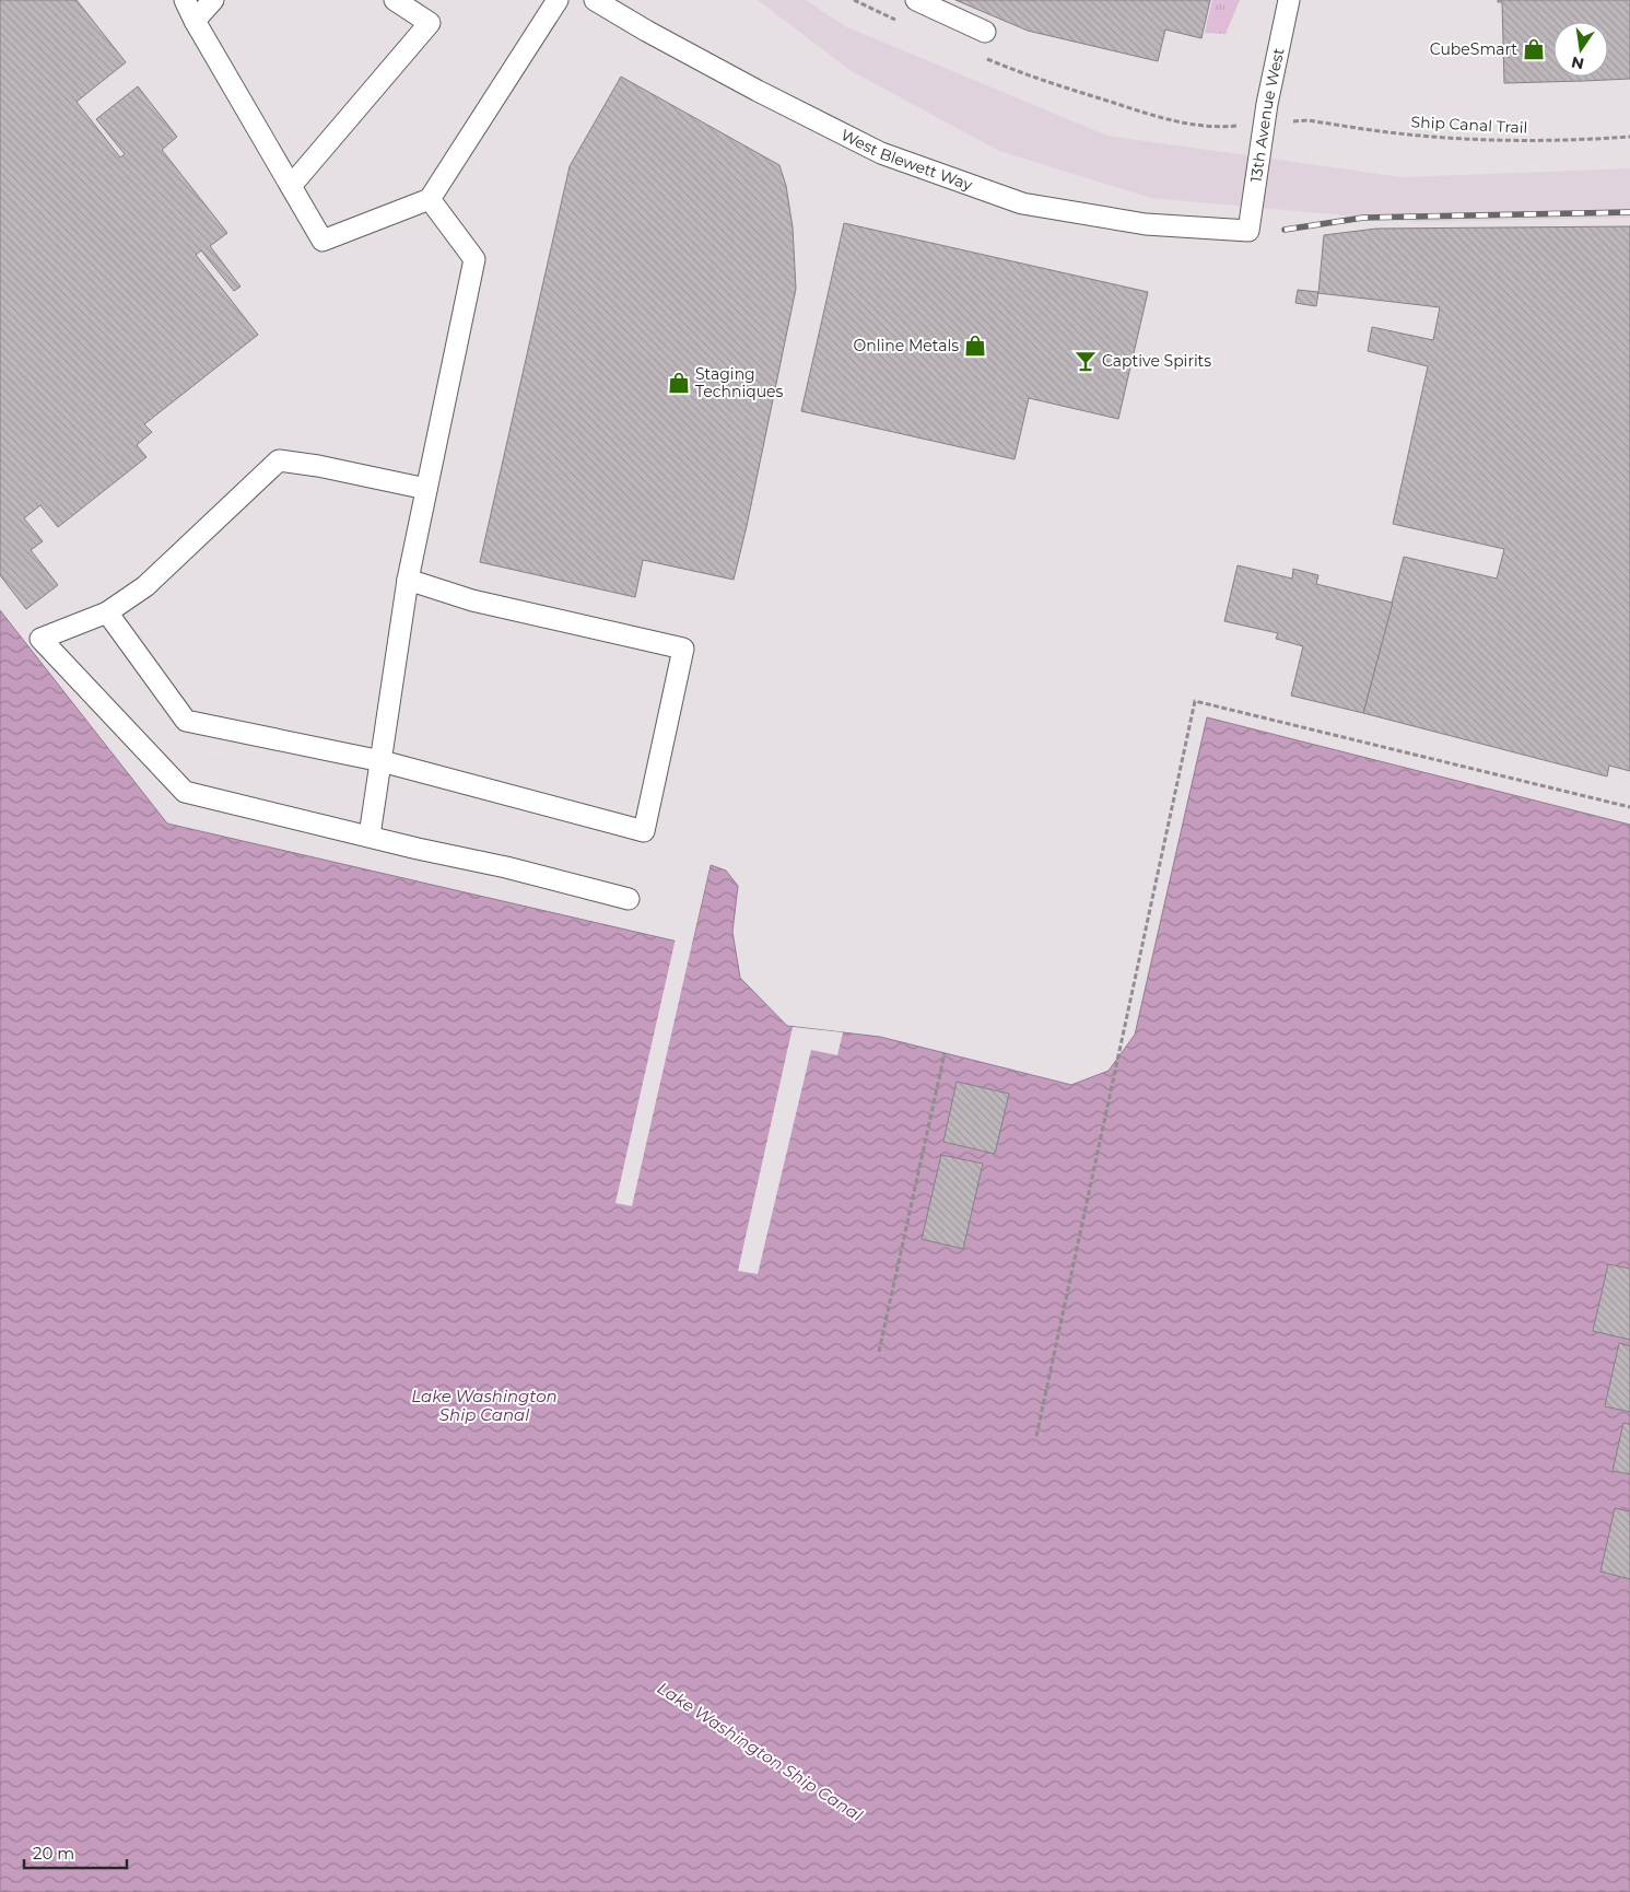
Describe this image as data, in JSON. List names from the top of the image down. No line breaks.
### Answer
{"streets":{"lane":["13th Avenue West","West Blewett Way"],"path":["Ship Canal Trail"]},"crossings":[["13th Avenue West","West Blewett Way"]],"water":["Lake Washington Ship Canal"],"places":{"shop":["CubeSmart","Online Metals","Staging Techniques"],"bar":["Captive Spirits"]},"scale_bar":"20 m","north":"bottom"}
